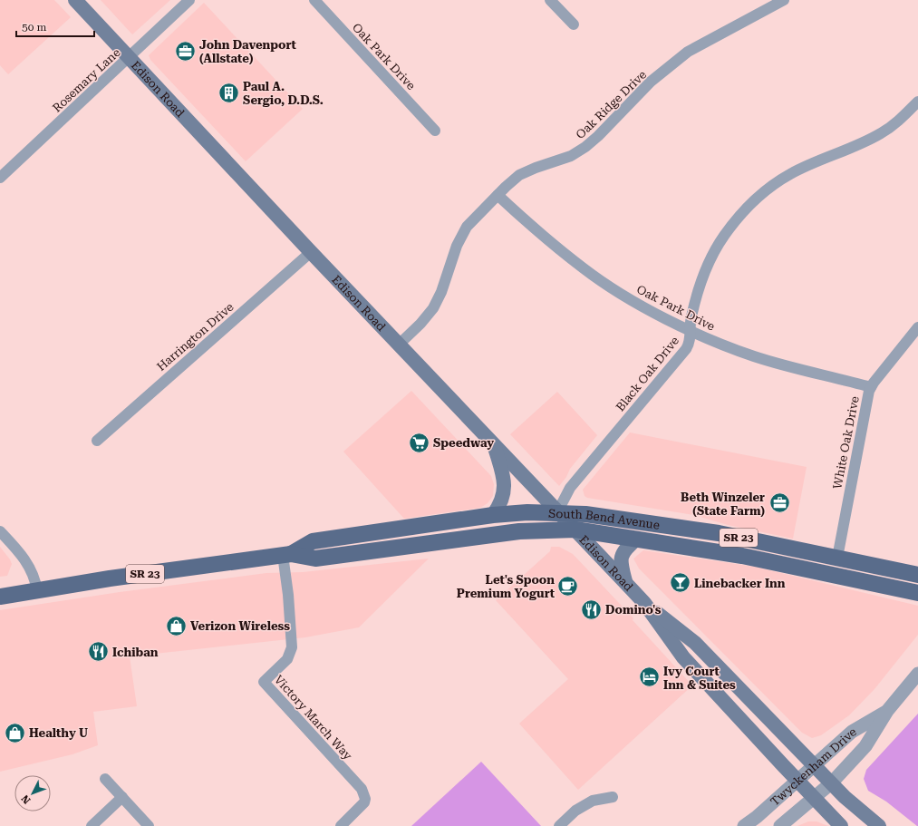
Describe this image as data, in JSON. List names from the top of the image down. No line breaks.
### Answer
{"streets":{"main road":["Edison Road","South Bend Avenue","SR 23"],"street":["Oak Park Drive","Rosemary Lane","Oak Ridge Drive","Harrington Drive","Black Oak Drive","White Oak Drive","Victory March Way","Twyckenham Drive"]},"crossings":[["Oak Park Drive","Oak Ridge Drive"],["Oak Park Drive","Black Oak Drive"],["Oak Park Drive","White Oak Drive"],["Rosemary Lane","Edison Road"],["Edison Road","Oak Ridge Drive"],["Edison Road","Harrington Drive"],["Edison Road","Black Oak Drive"],["Edison Road","South Bend Avenue"],["Edison Road","Twyckenham Drive"],["Black Oak Drive","South Bend Avenue"],["White Oak Drive","South Bend Avenue"],["South Bend Avenue","Victory March Way"]],"places":{"office":["John Davenport (Allstate)","Beth Winzeler (State Farm)"],"building":["Paul A. Sergio, D.D.S."],"supermarket":["Speedway"],"bar":["Linebacker Inn"],"cafe":["Let's Spoon Premium Yogurt"],"restaurant":["Domino's","Ichiban"],"shop":["Verizon Wireless","Healthy U"],"hotel":["Ivy Court Inn & Suites"]},"scale_bar":"50 m","north":"bottom left"}
